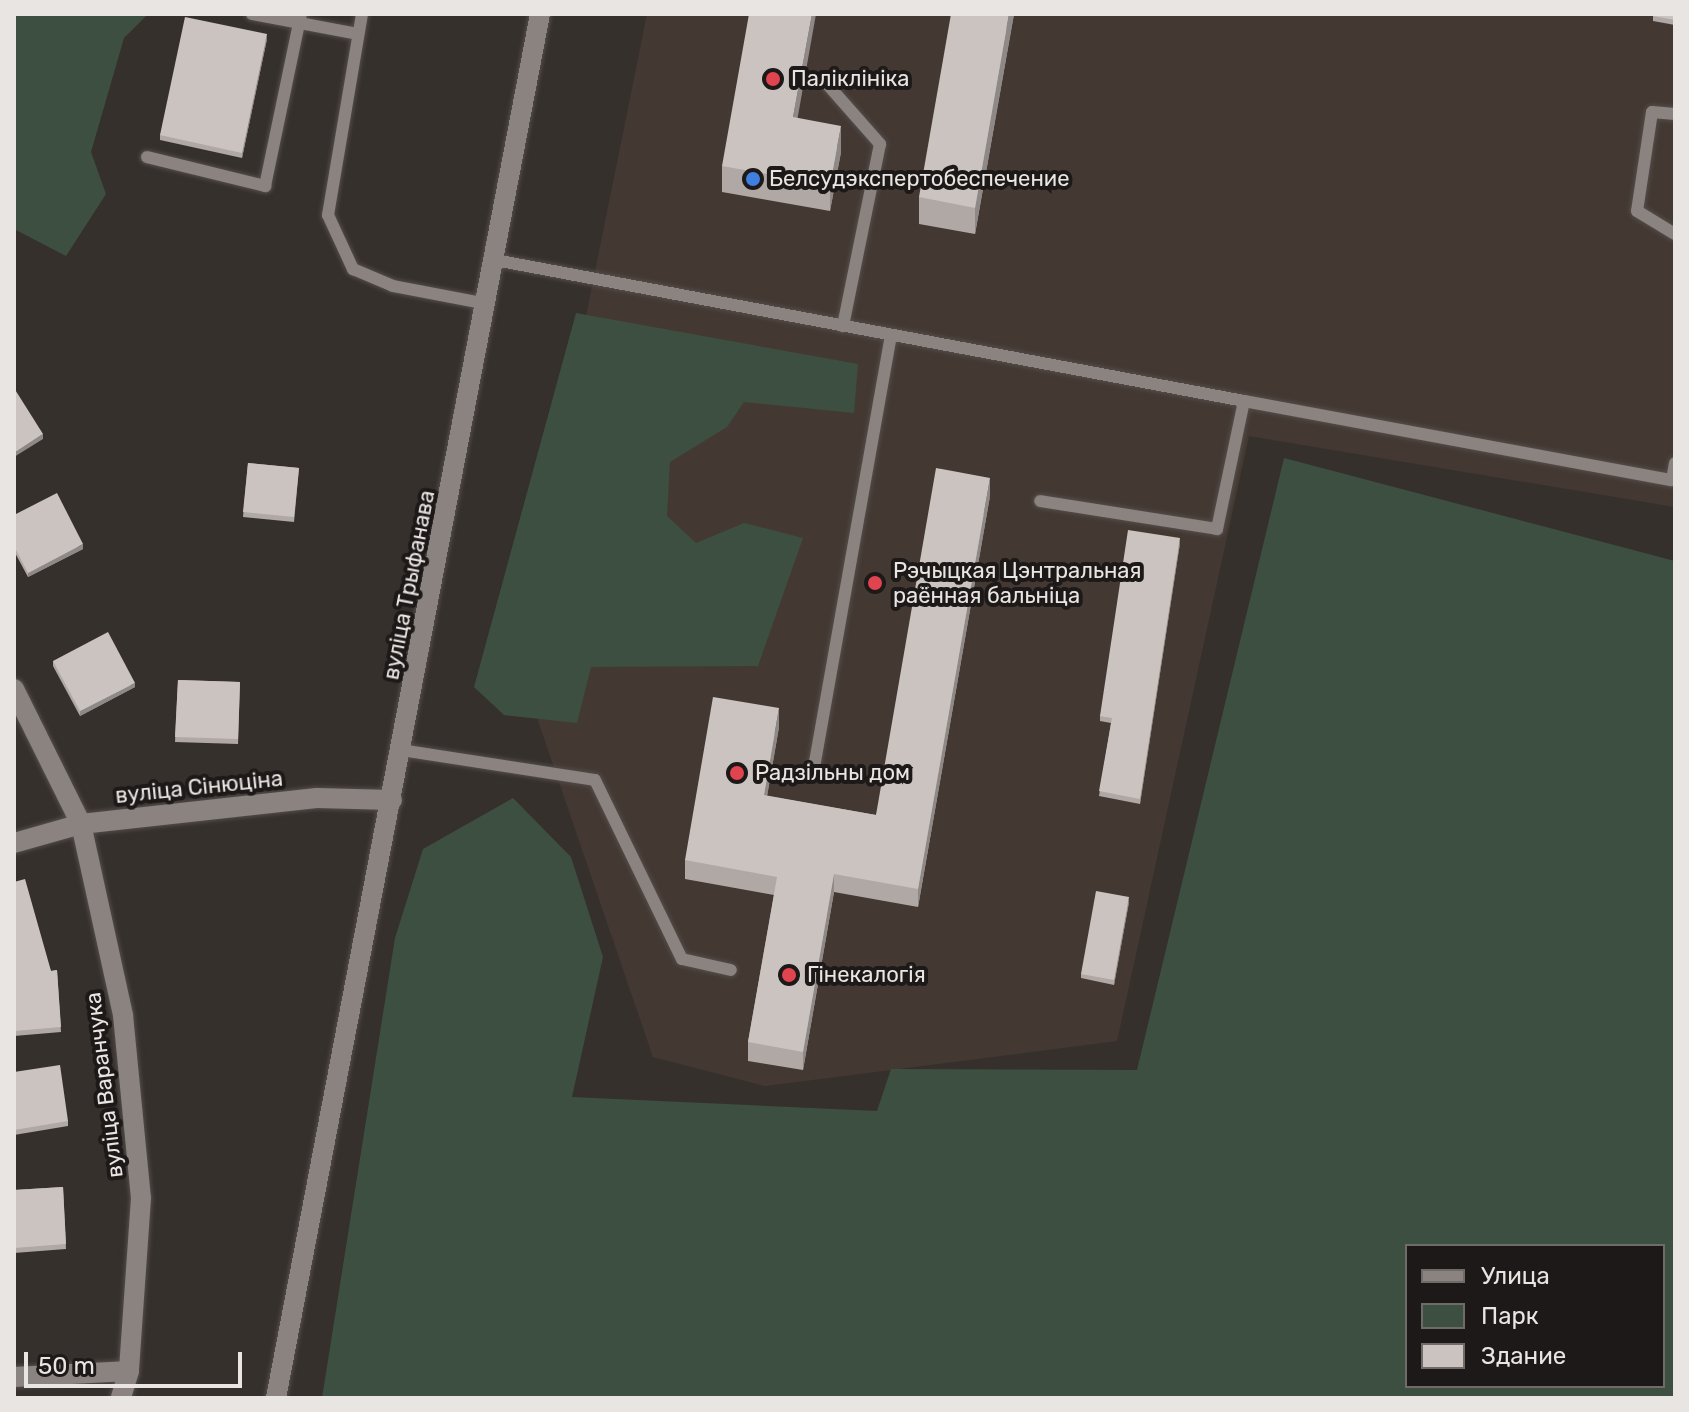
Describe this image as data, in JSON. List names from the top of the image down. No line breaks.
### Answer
{"streets":{"street":["вуліца Трыфанава","вуліца Сінюціна","вуліца Варанчука"]},"crossings":[["вуліца Трыфанава","вуліца Сінюціна"],["вуліца Сінюціна","вуліца Варанчука"]],"places":["Паліклініка","Белсудэкспертобеспечение","Рэчыцкая Цэнтральная раённая бальніца","Радзільны дом","Гінекалогія"],"legend":["Улица","Парк","Здание"],"scale_bar":"50 m"}
